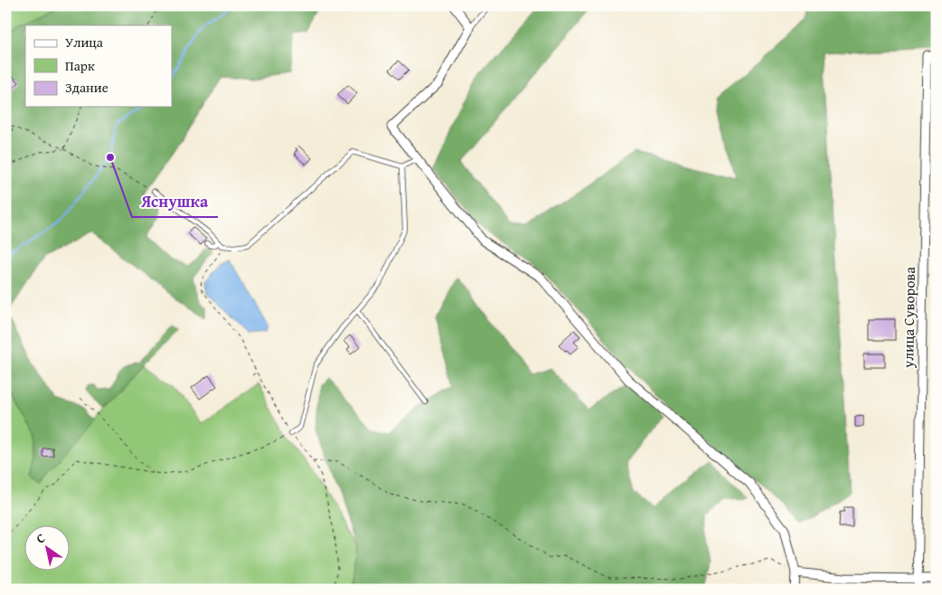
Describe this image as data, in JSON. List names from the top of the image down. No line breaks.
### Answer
{"streets":{"street":["улица Суворова"]},"places":["Яснушка"],"legend":["Улица","Парк","Здание"],"north":"top left"}
